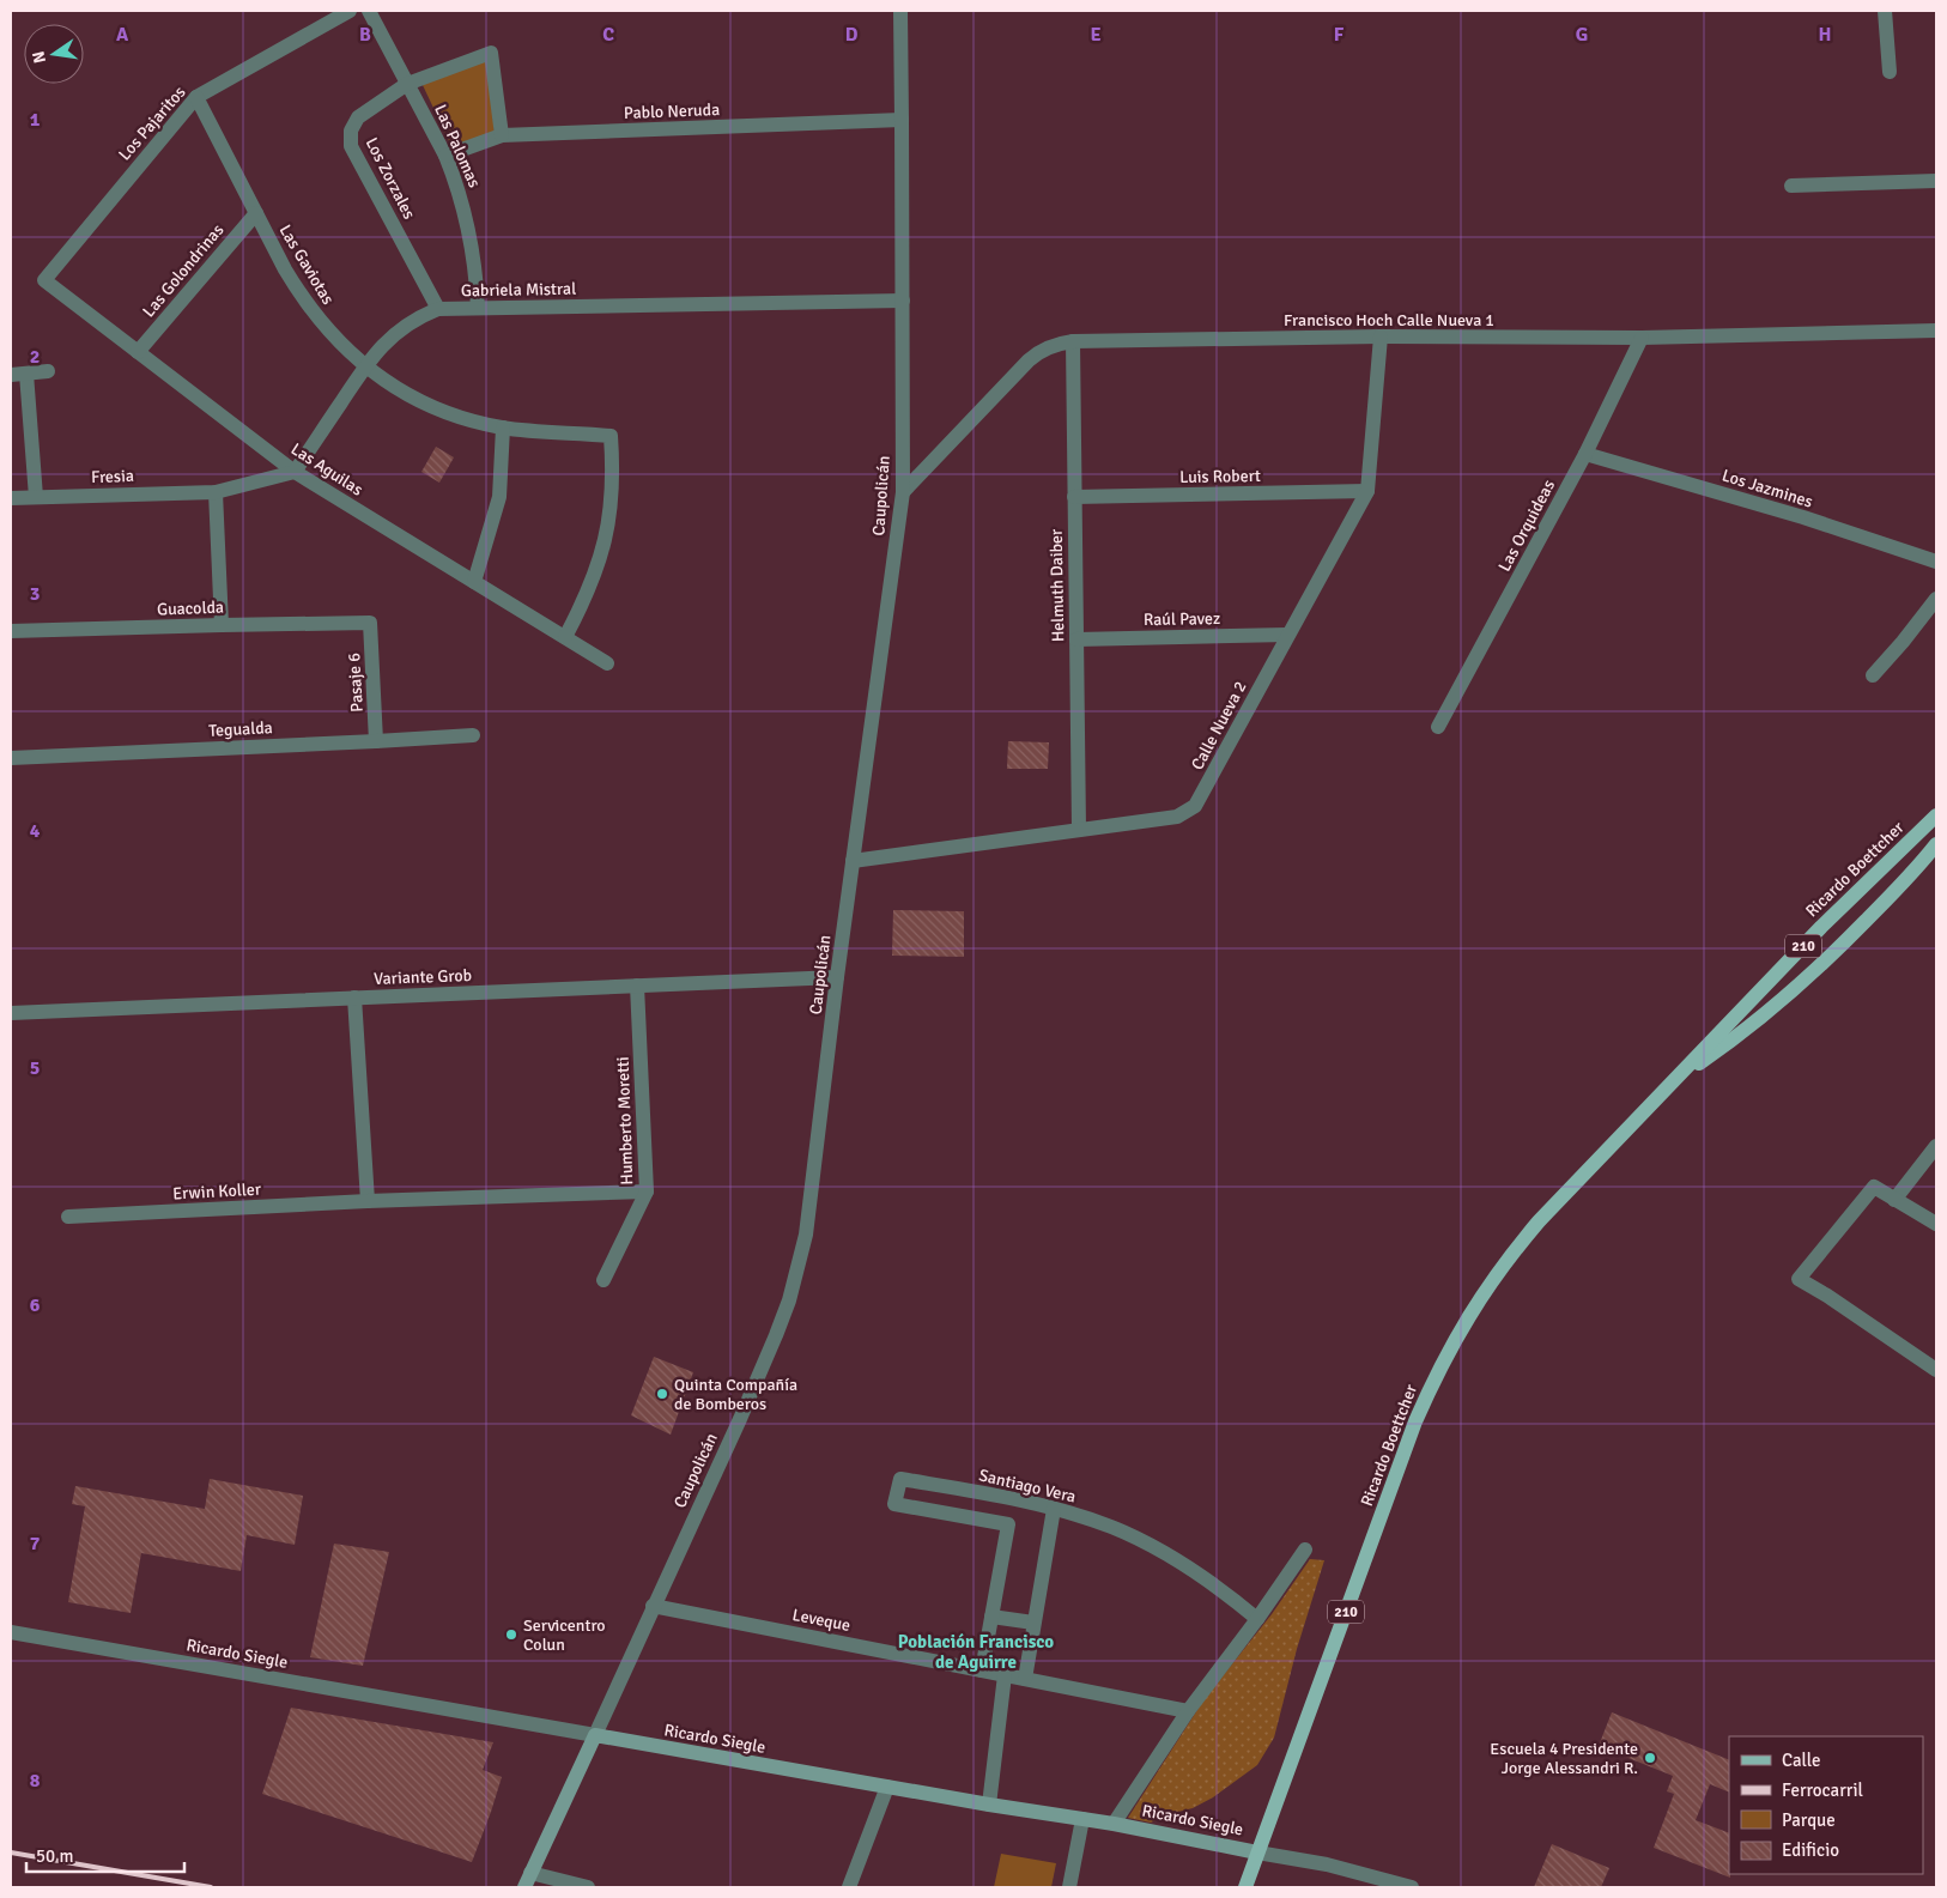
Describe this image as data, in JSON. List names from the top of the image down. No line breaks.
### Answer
{"streets":{"main road":["Caupolicán","Ricardo Boettcher","210","Ricardo Siegle"],"street":["Pablo Neruda","Los Pajaritos","Las Palomas","Los Zorzales","Las Gaviotas","Las Golondrinas","Gabriela Mistral","Francisco Hoch Calle Nueva 1","Las Aguilas","Fresia","Luis Robert","Los Jazmines","Las Orquideas","Helmuth Daiber","Guacolda","Raúl Pavez","Pasaje 6","Calle Nueva 2","Tegualda","Variante Grob","Humberto Moretti","Erwin Koller","Santiago Vera","Leveque"]},"crossings":[["Pablo Neruda","Las Palomas"],["Pablo Neruda","Los Zorzales"],["Pablo Neruda","Caupolicán"],["Los Pajaritos","Las Gaviotas"],["Los Pajaritos","Las Aguilas"],["Las Palomas","Los Zorzales"],["Las Palomas","Gabriela Mistral"],["Los Zorzales","Gabriela Mistral"],["Las Gaviotas","Las Golondrinas"],["Las Gaviotas","Gabriela Mistral"],["Las Gaviotas","Las Aguilas"],["Las Golondrinas","Las Aguilas"],["Gabriela Mistral","Las Aguilas"],["Gabriela Mistral","Caupolicán"],["Francisco Hoch Calle Nueva 1","Caupolicán"],["Francisco Hoch Calle Nueva 1","Las Orquideas"],["Francisco Hoch Calle Nueva 1","Helmuth Daiber"],["Francisco Hoch Calle Nueva 1","Calle Nueva 2"],["Luis Robert","Helmuth Daiber"],["Luis Robert","Calle Nueva 2"],["Los Jazmines","Las Orquideas"],["Caupolicán","Calle Nueva 2"],["Caupolicán","Variante Grob"],["Caupolicán","Leveque"],["Caupolicán","Ricardo Siegle"],["Helmuth Daiber","Raúl Pavez"],["Helmuth Daiber","Calle Nueva 2"],["Guacolda","Pasaje 6"],["Raúl Pavez","Calle Nueva 2"],["Pasaje 6","Tegualda"],["Ricardo Boettcher","Ricardo Siegle"],["Variante Grob","Humberto Moretti"],["Humberto Moretti","Erwin Koller"]],"districts":["Población Francisco de Aguirre"],"places":["Quinta Compañía de Bomberos","Servicentro Colun","Escuela 4 Presidente Jorge Alessandri R."],"legend":["Calle","Ferrocarril","Parque","Edificio"],"scale_bar":"50 m","north":"left","grid":{"columns":["A","B","C","D","E","F","G","H"],"rows":["1","2","3","4","5","6","7","8"]}}
